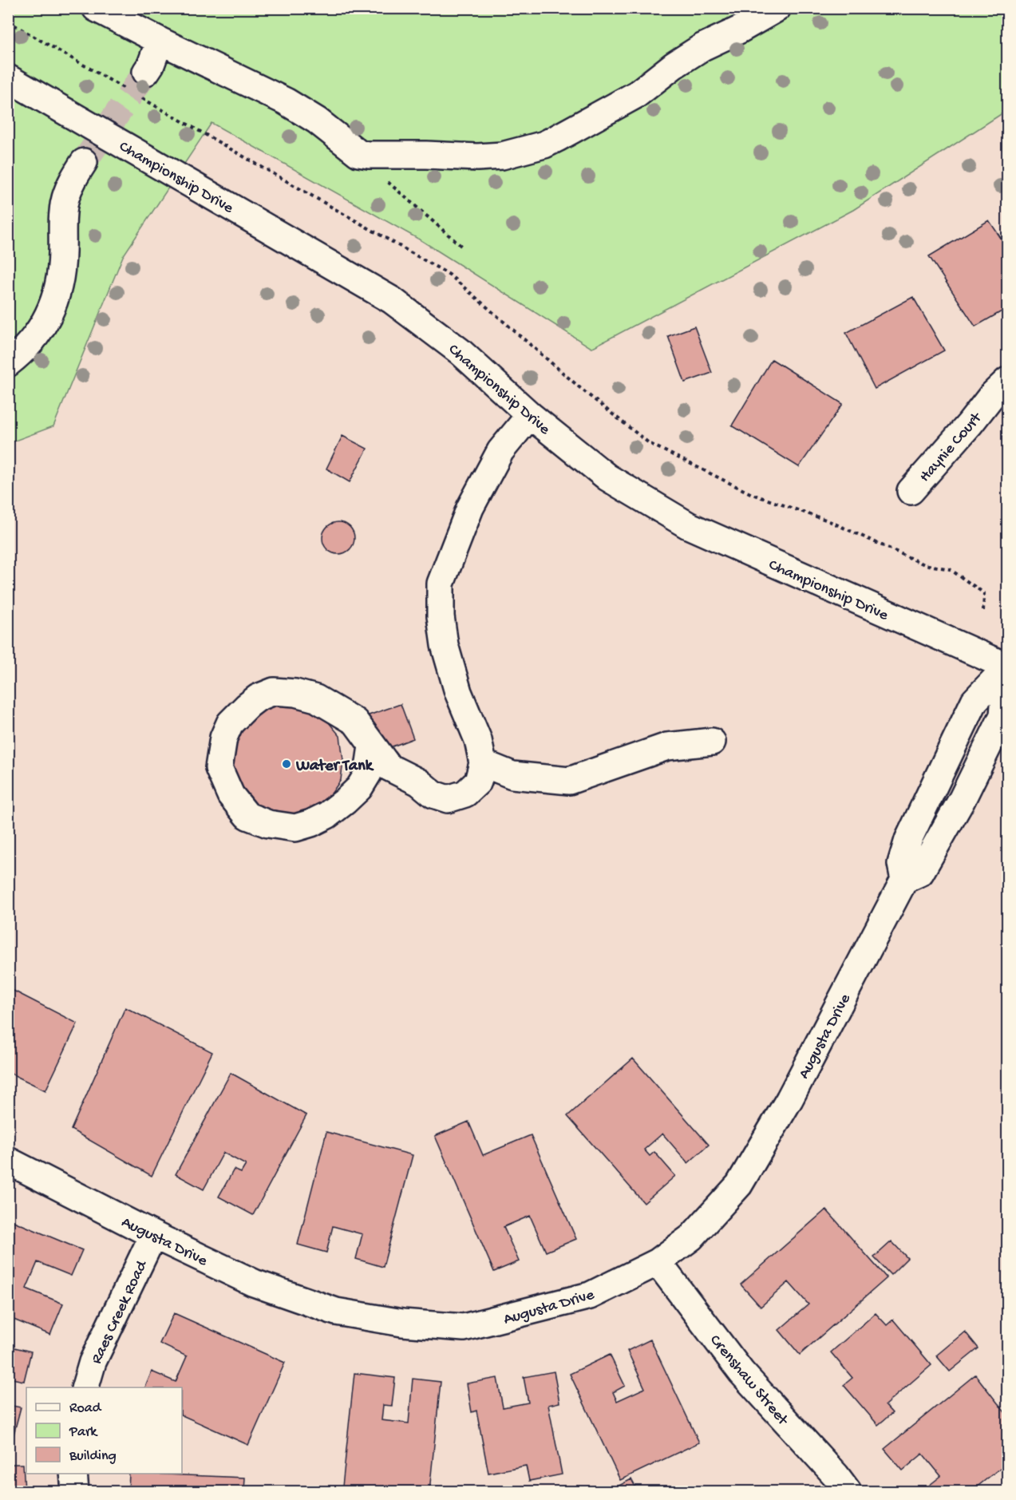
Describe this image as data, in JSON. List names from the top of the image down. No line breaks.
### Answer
{"streets":{"street":["Championship Drive","Haynie Court","Augusta Drive","Raes Creek Road","Crenshaw Street"]},"crossings":[["Championship Drive","Augusta Drive"],["Augusta Drive","Raes Creek Road"],["Augusta Drive","Crenshaw Street"]],"places":["Water Tank"],"legend":["Road","Park","Building"]}
